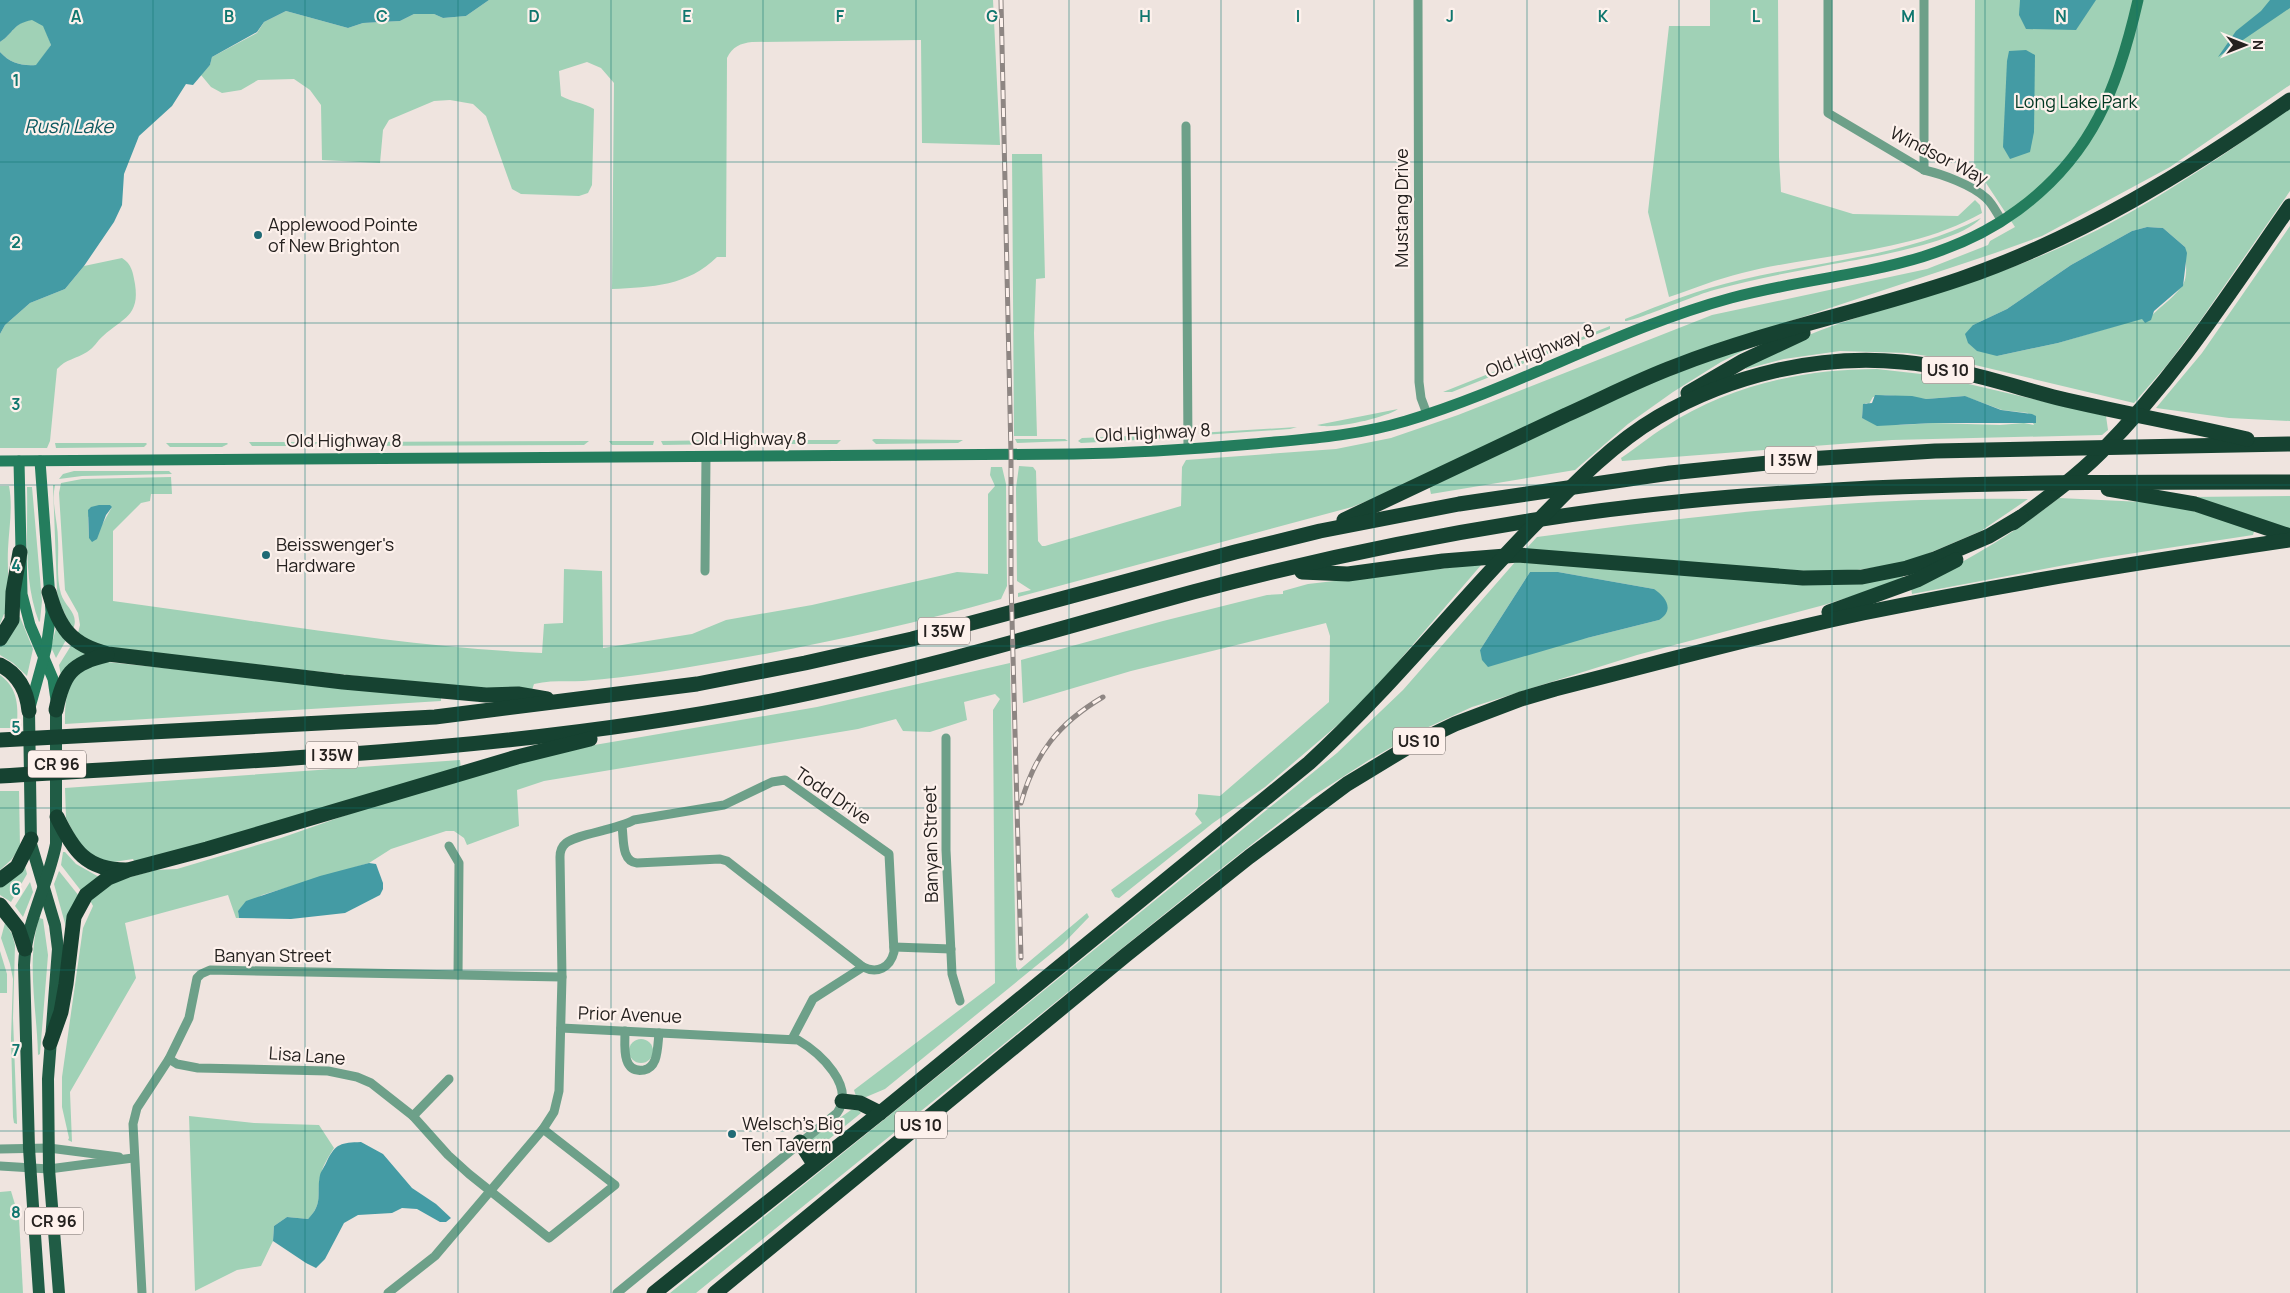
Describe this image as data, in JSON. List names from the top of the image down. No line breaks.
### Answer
{"streets":{"highway":["US 10","I 35W"],"main road":["CR 96"],"street":["Windsor Way","Mustang Drive","Old Highway 8","Todd Drive","Banyan Street","Prior Avenue","Lisa Lane"]},"crossings":[["Windsor Way","Old Highway 8"],["Mustang Drive","Old Highway 8"],["Old Highway 8","CR 96"],["US 10","I 35W"],["Todd Drive","Banyan Street"],["Todd Drive","Prior Avenue"],["Banyan Street","Lisa Lane"],["Prior Avenue","Lisa Lane"]],"water":["Rush Lake"],"parks":["Long Lake Park"],"places":["Applewood Pointe of New Brighton","Beisswenger's Hardware","Welsch's Big Ten Tavern"],"north":"right","grid":{"columns":["A","B","C","D","E","F","G","H","I","J","K","L","M","N"],"rows":["1","2","3","4","5","6","7","8"]}}
